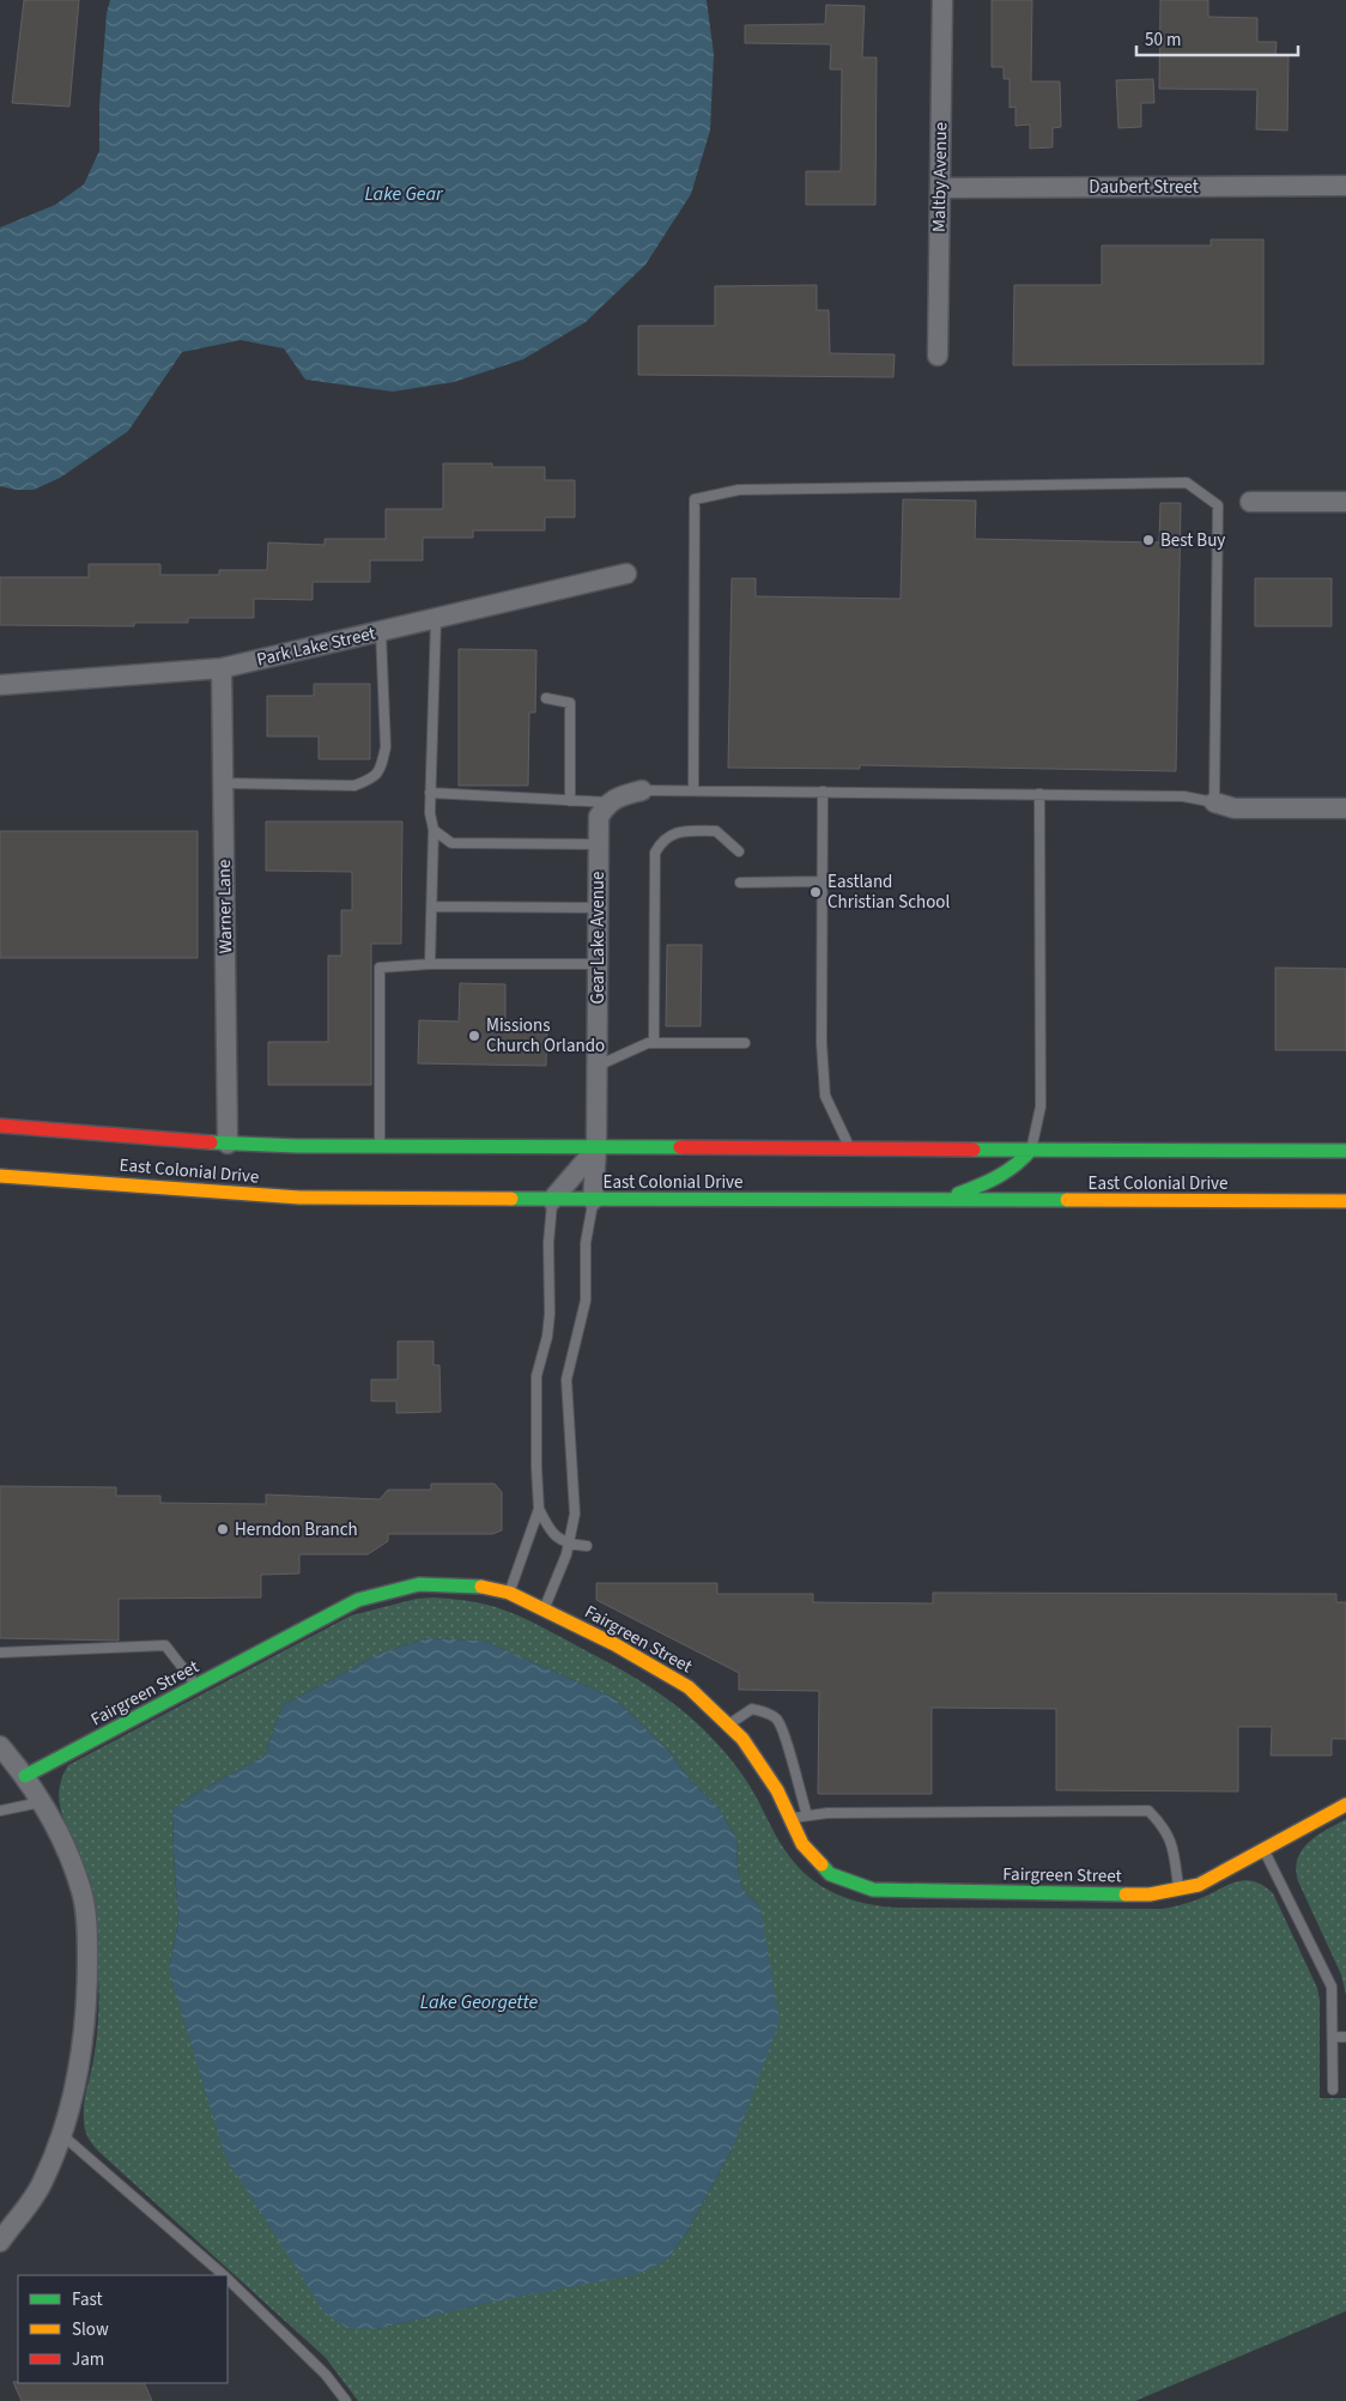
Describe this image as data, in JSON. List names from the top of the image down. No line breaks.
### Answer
{"streets":{"main road":["East Colonial Drive","Fairgreen Street"],"street":["Maltby Avenue","Daubert Street","Park Lake Street","Warner Lane","Gear Lake Avenue"]},"crossings":[["Maltby Avenue","Daubert Street"],["Park Lake Street","Warner Lane"],["Warner Lane","East Colonial Drive"],["Gear Lake Avenue","East Colonial Drive"]],"water":["Lake Gear","Lake Georgette"],"places":["Best Buy","Eastland Christian School","Missions Church Orlando","Herndon Branch"],"legend":["Fast","Slow","Jam"],"scale_bar":"50 m"}
